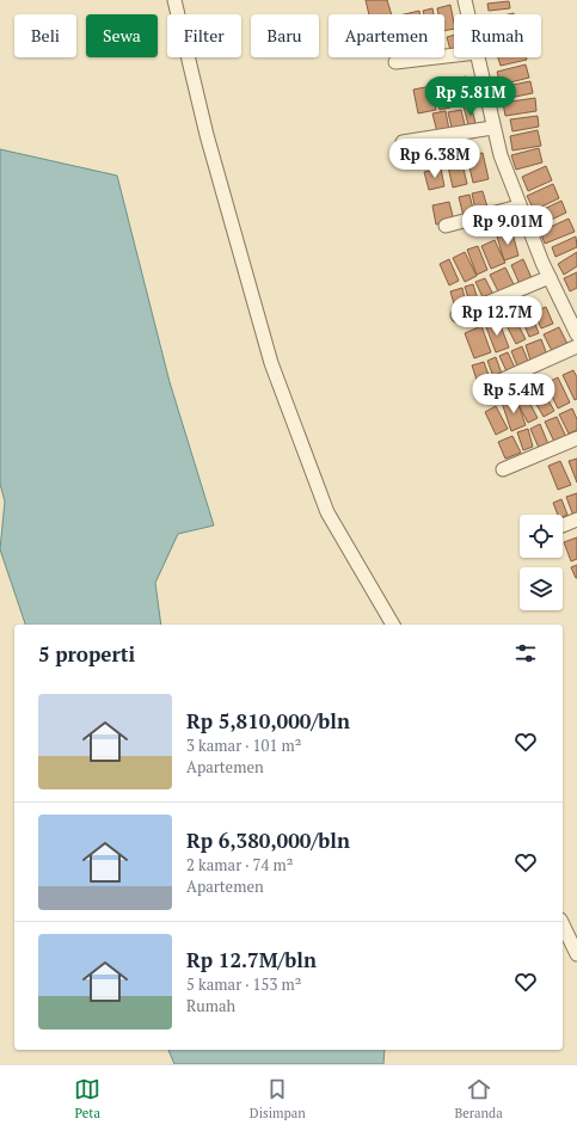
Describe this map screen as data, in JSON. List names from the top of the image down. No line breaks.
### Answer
{"page":{"chip":["Beli","Sewa","Filter","Baru","Apartemen","Rumah"],"price":["Rp 5.81M","Rp 6.38M","Rp 9.01M","Rp 12.7M","Rp 5.4M"],"heading":"5 properti","list":[{"name":"Rp 5,810,000/bln","note":"3 kamar · 101 m² · Apartemen"},{"name":"Rp 6,380,000/bln","note":"2 kamar · 74 m² · Apartemen"},{"name":"Rp 12.7M/bln","note":"5 kamar · 153 m² · Rumah"}],"tabs":["Peta","Disimpan","Beranda"]}}
